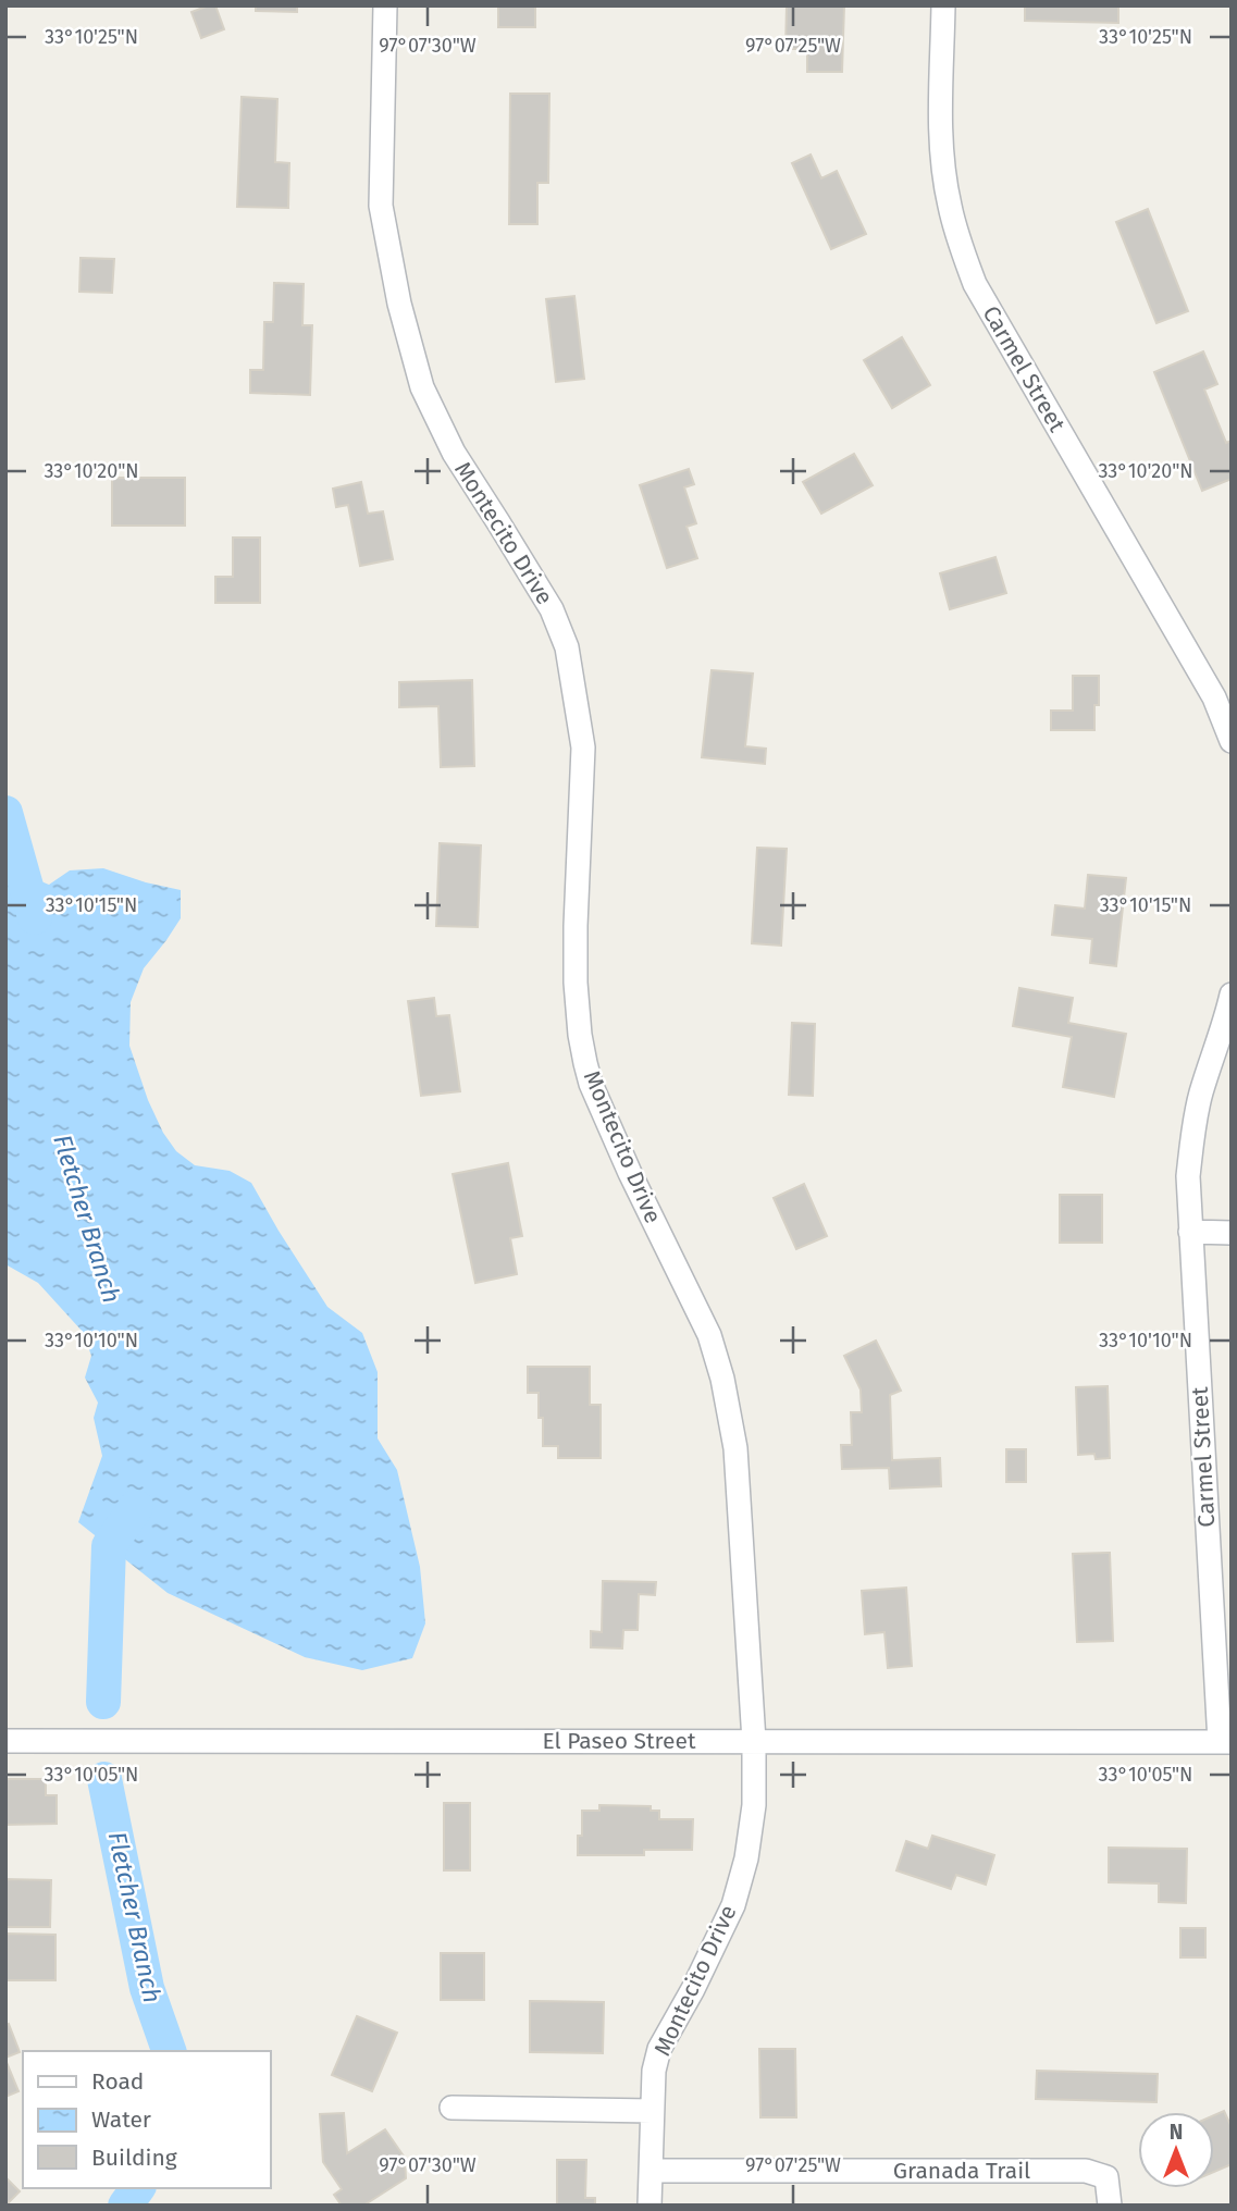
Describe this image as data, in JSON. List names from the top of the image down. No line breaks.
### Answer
{"streets":{"street":["Carmel Street","Montecito Drive","El Paseo Street","Granada Trail"]},"crossings":[["Carmel Street","El Paseo Street"],["Montecito Drive","El Paseo Street"],["Montecito Drive","Granada Trail"]],"water":["Fletcher Branch"],"legend":["Road","Water","Building"],"north":"top","coordinates":["33°10'25\"N","97°07'30\"W","97°07'25\"W","33°10'20\"N","33°10'15\"N","33°10'10\"N","33°10'05\"N"]}
